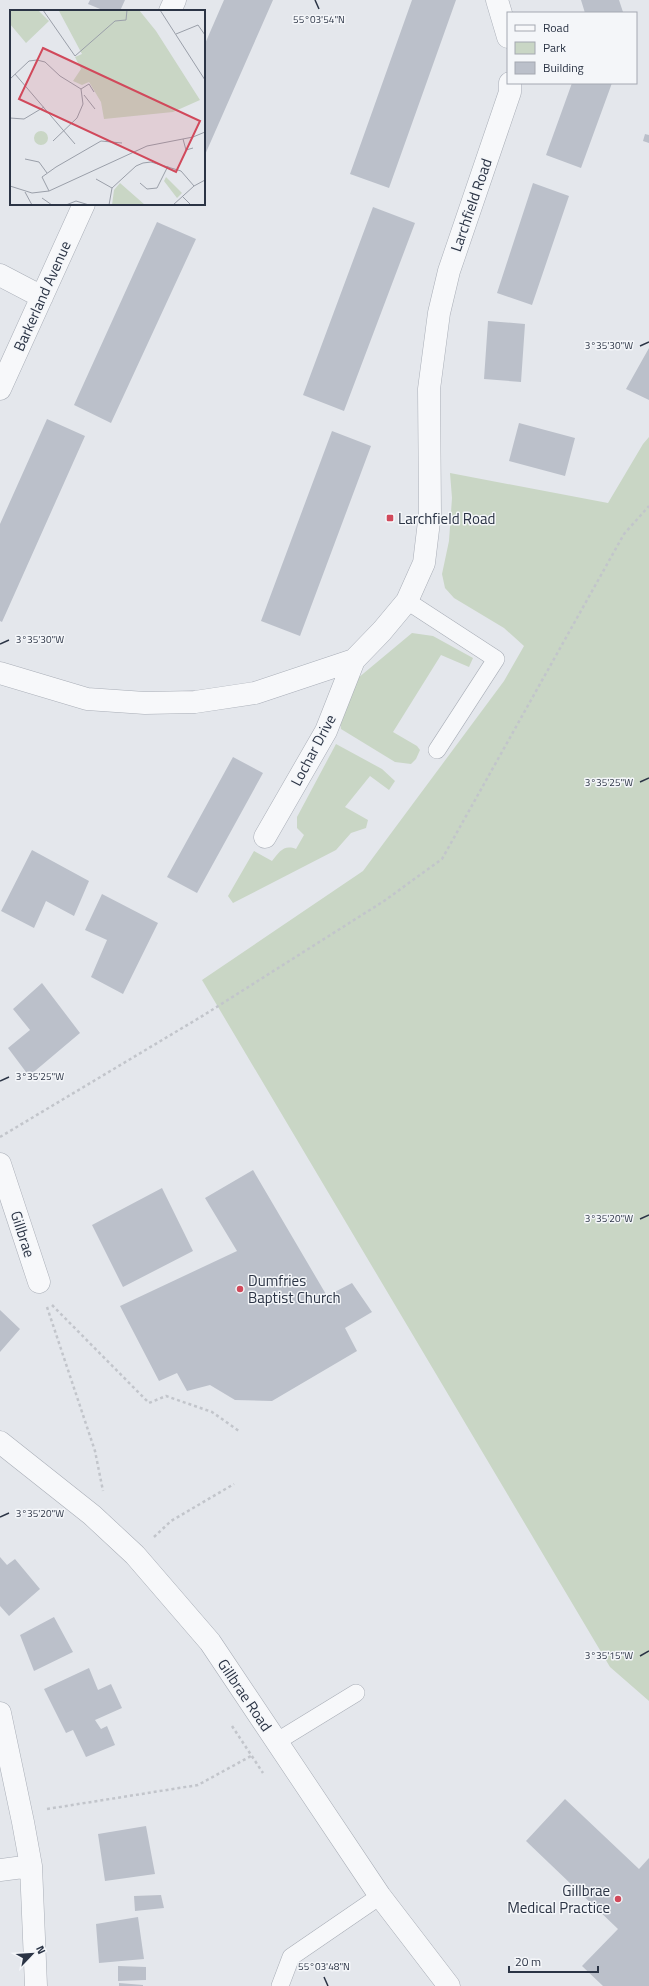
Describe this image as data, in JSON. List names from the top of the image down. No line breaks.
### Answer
{"streets":{"street":["Larchfield Road","Barkerland Avenue","Lochar Drive","Gillbrae","Gillbrae Road"]},"crossings":[["Larchfield Road","Lochar Drive"]],"places":{"transit":["Larchfield Road"],"other":["Dumfries Baptist Church","Gillbrae Medical Practice"]},"legend":["Road","Park","Building"],"scale_bar":"20 m","north":"top right","coordinates":["55°03'54\"N","3°35'30\"W","3°35'25\"W","3°35'20\"W","3°35'15\"W","55°03'48\"N"]}
